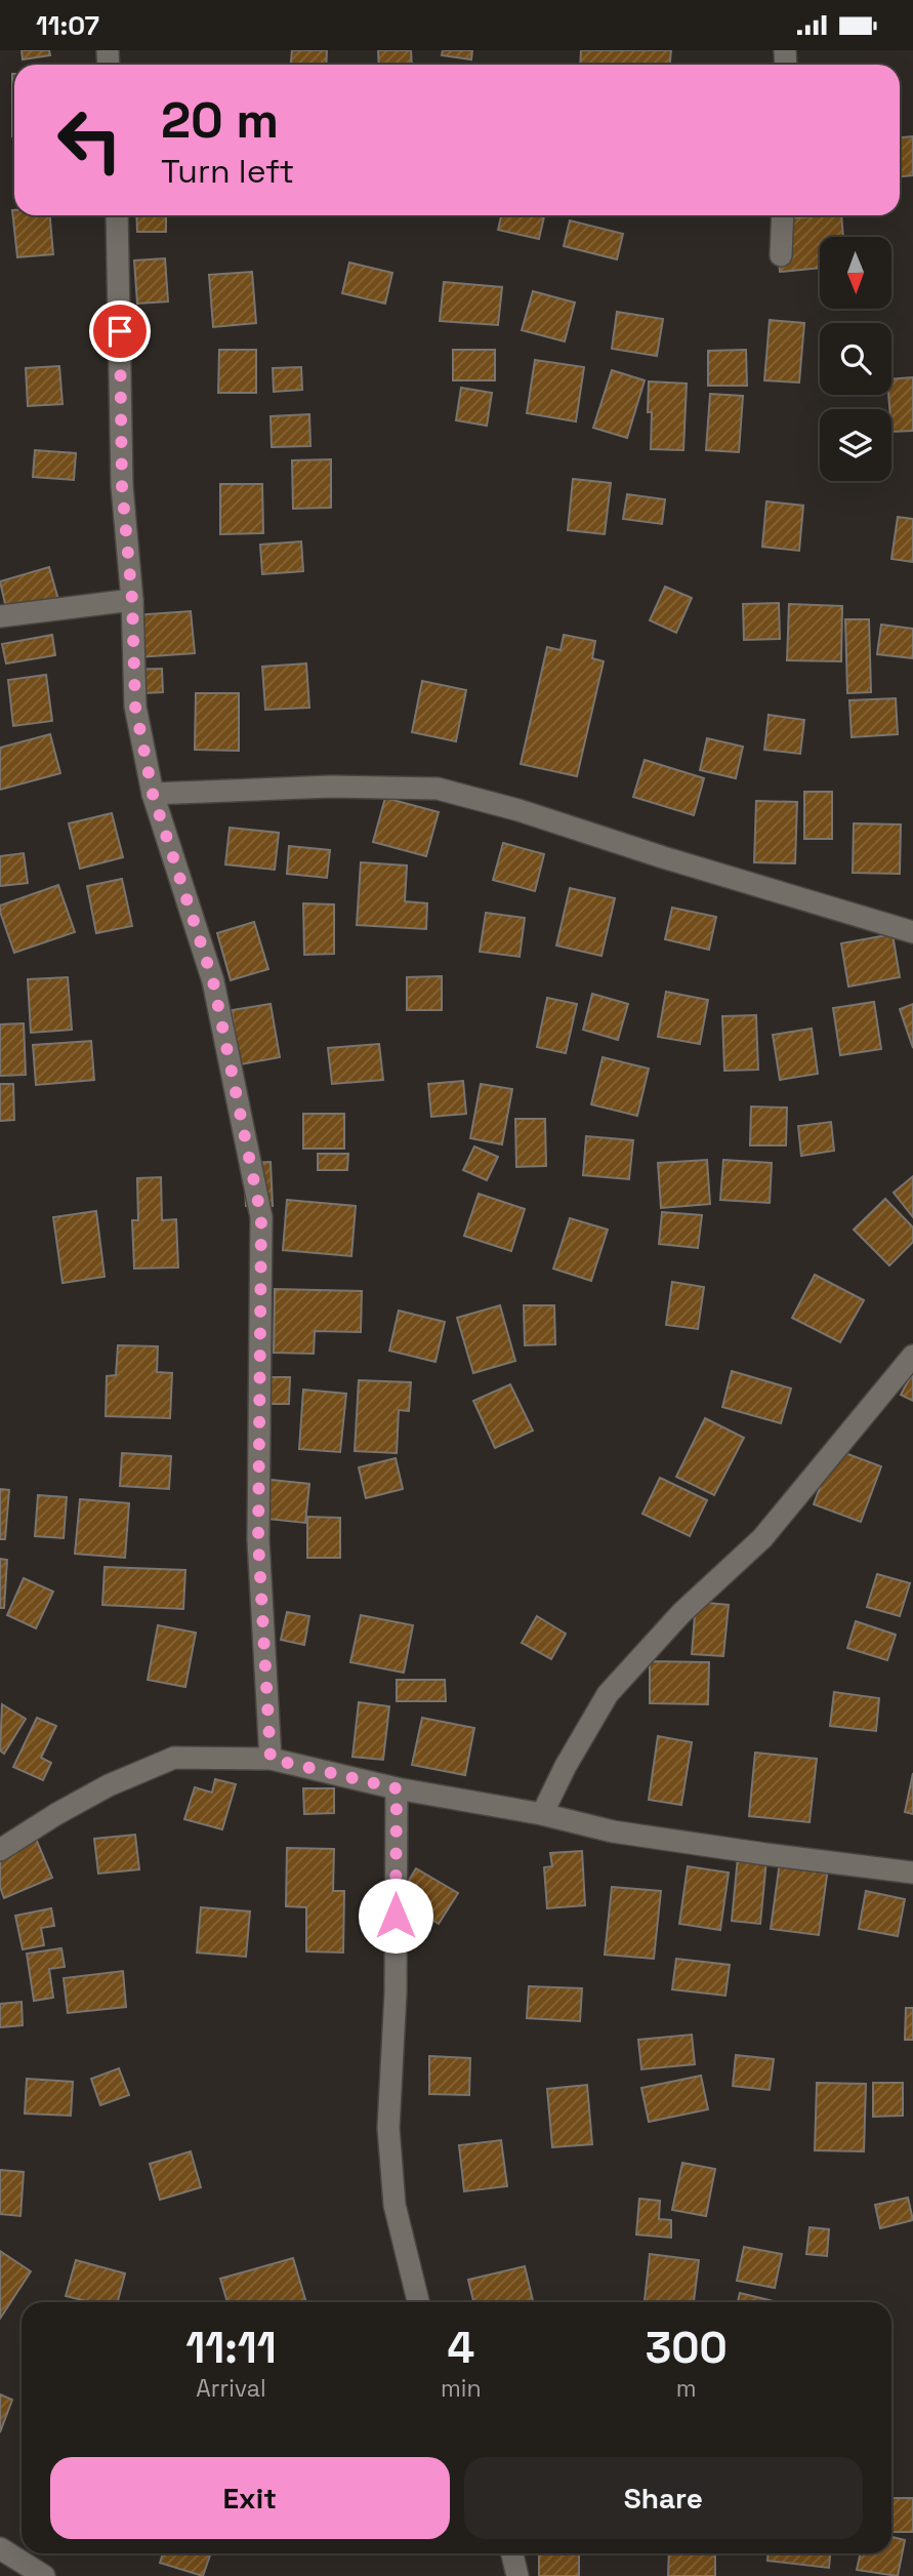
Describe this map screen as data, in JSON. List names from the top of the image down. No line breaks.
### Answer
{"north":"bottom","page":{"status":"11:07","turn":["20 m","Turn left"],"eta":["11:11","Arrival","4","min","300","m"],"buttons":["Exit","Share"]}}
